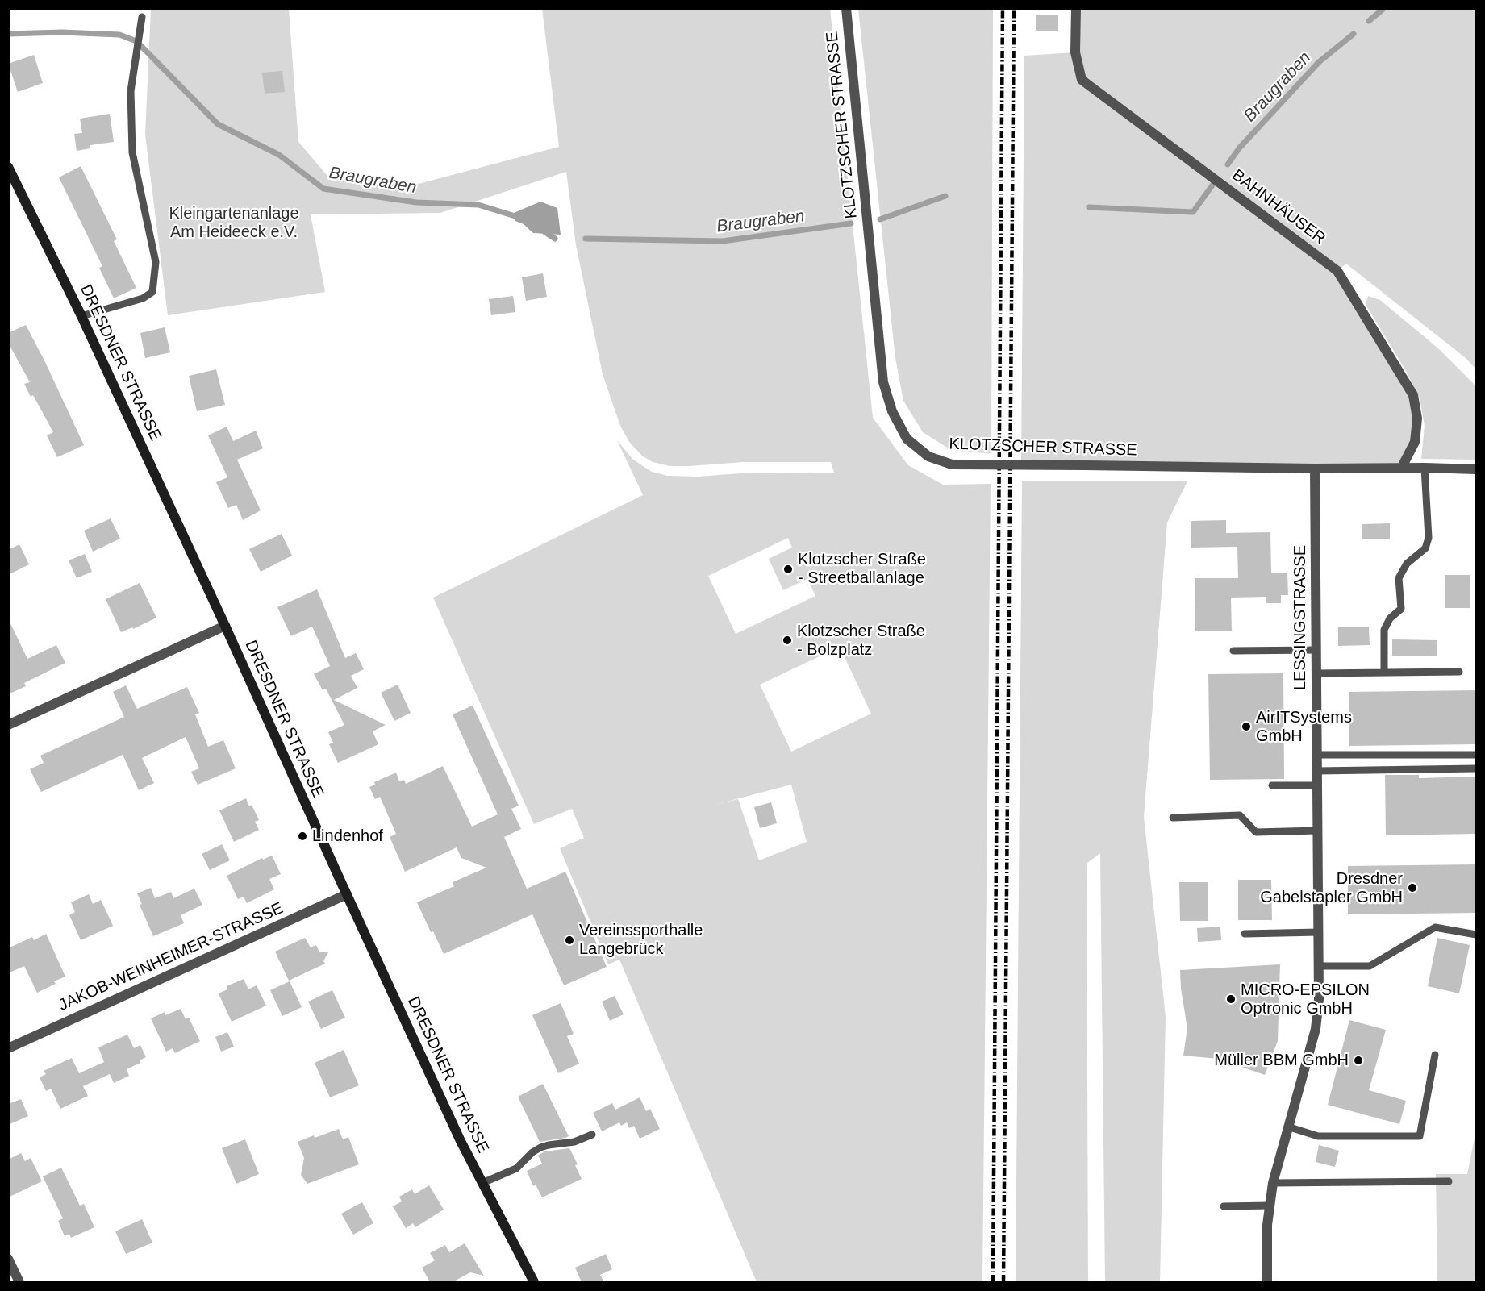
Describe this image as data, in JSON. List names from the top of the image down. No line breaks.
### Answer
{"streets":{"main road":["DRESDNER STRASSE"],"street":["KLOTZSCHER STRASSE","BAHNHÄUSER","LESSINGSTRASSE","JAKOB-WEINHEIMER-STRASSE"]},"crossings":[["KLOTZSCHER STRASSE","BAHNHÄUSER"],["KLOTZSCHER STRASSE","LESSINGSTRASSE"],["DRESDNER STRASSE","JAKOB-WEINHEIMER-STRASSE"]],"water":["Braugraben"],"parks":["Kleingartenanlage Am Heideeck e.V."],"places":["Klotzscher Straße - Streetballanlage","Klotzscher Straße - Bolzplatz","AirITSystems GmbH","Lindenhof","Dresdner Gabelstapler GmbH","Vereinssporthalle Langebrück","MICRO-EPSILON Optronic GmbH","Müller BBM GmbH"]}
